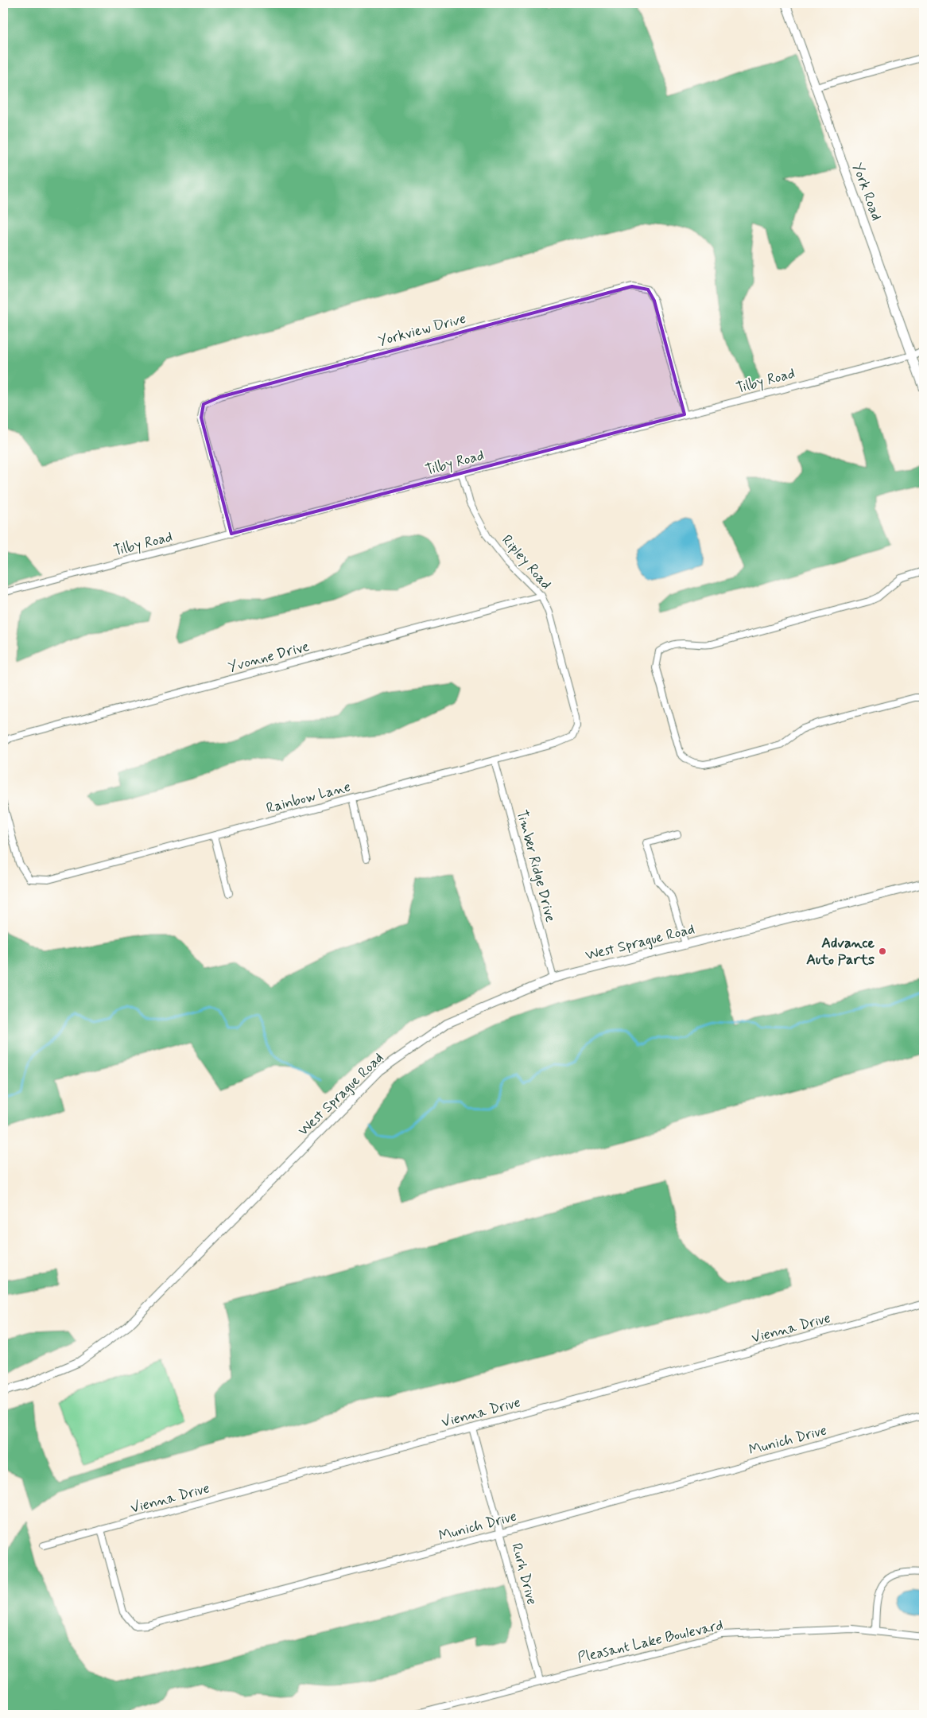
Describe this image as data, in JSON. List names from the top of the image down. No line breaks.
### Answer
{"streets":{"street":["York Road","Yorkview Drive","Tilby Road","Ripley Road","Yvonne Drive","Rainbow Lane","Timber Ridge Drive","West Sprague Road","Vienna Drive","Munich Drive","Rurh Drive","Pleasant Lake Boulevard"]},"crossings":[["York Road","Tilby Road"],["Yorkview Drive","Tilby Road"],["Tilby Road","Ripley Road"],["Ripley Road","Yvonne Drive"],["Ripley Road","Rainbow Lane"],["Rainbow Lane","Timber Ridge Drive"],["Timber Ridge Drive","West Sprague Road"],["Vienna Drive","Munich Drive"],["Vienna Drive","Rurh Drive"],["Munich Drive","Rurh Drive"],["Rurh Drive","Pleasant Lake Boulevard"]],"places":["Advance Auto Parts"]}
